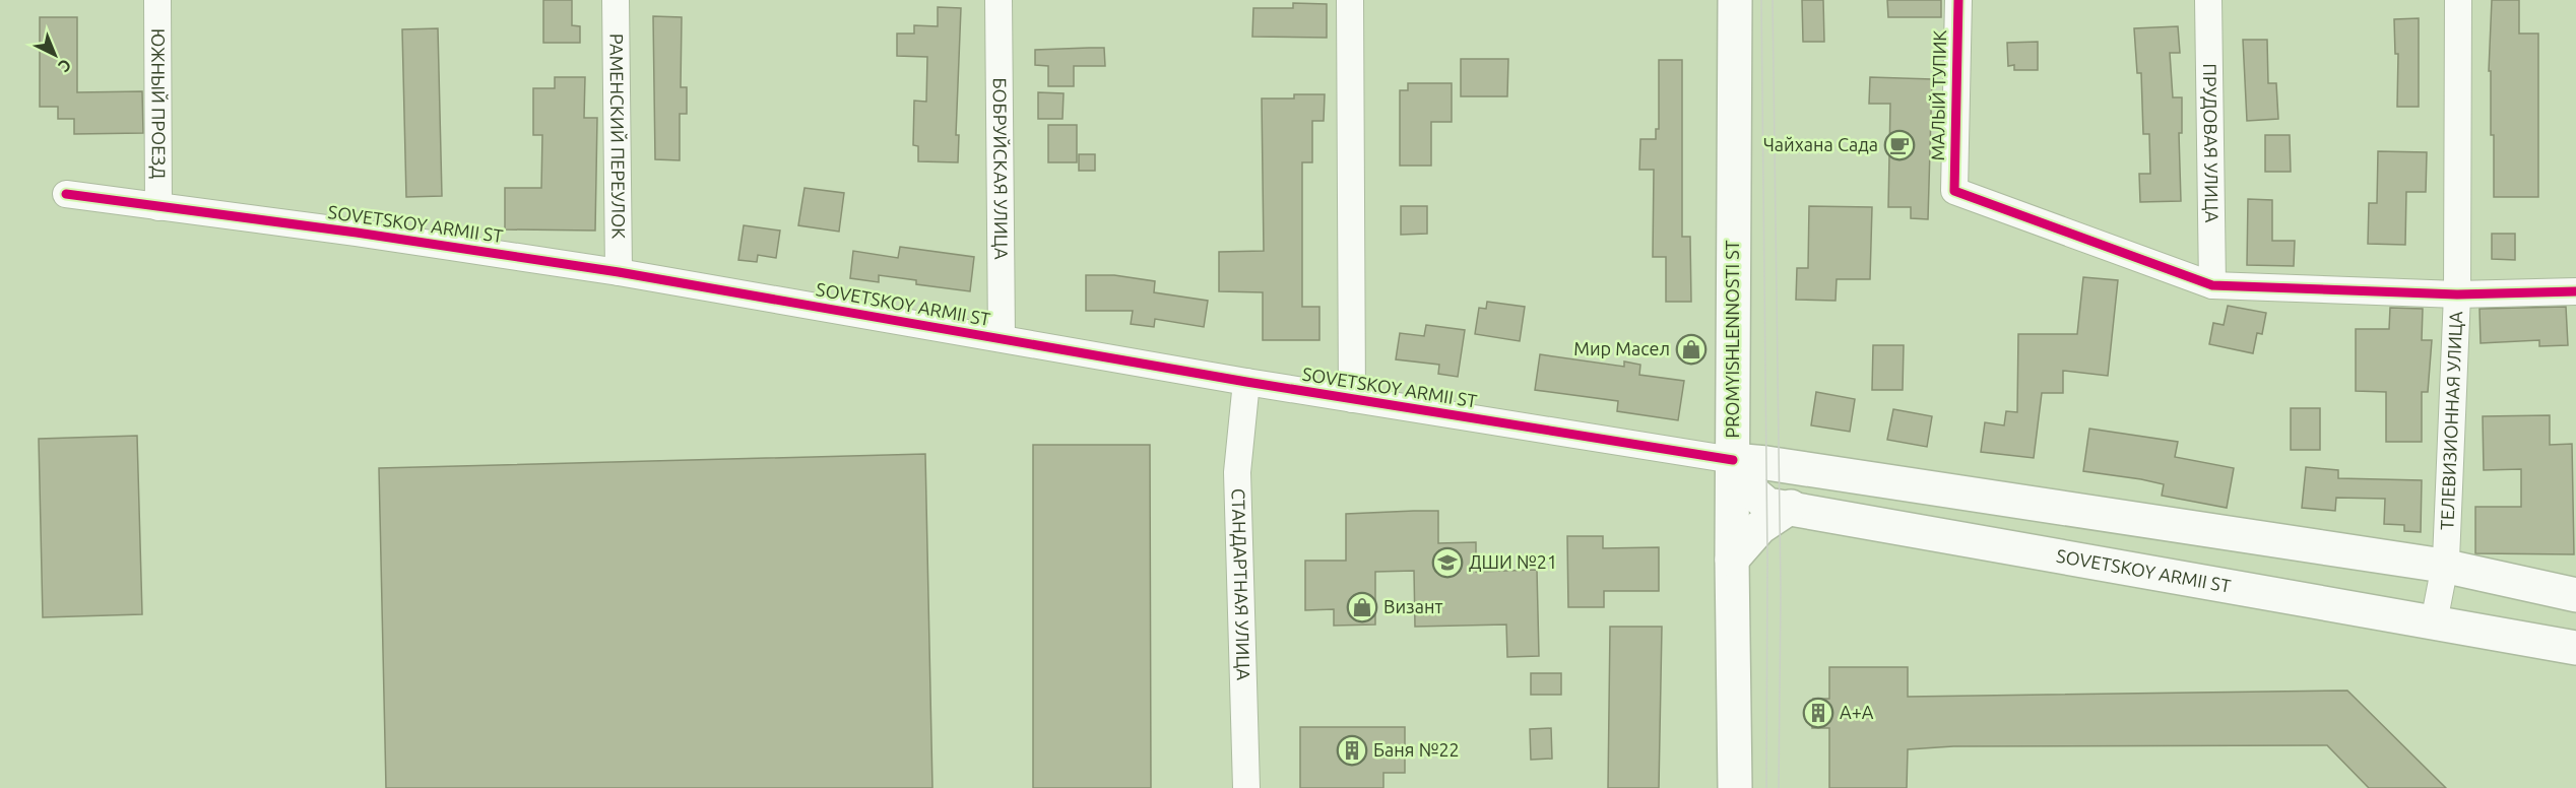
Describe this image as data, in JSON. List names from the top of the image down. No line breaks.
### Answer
{"streets":{"main road":["SOVETSKOY ARMII ST","PROMYISHLENNOSTI ST"],"street":["МАЛЫЙ ТУПИК","ЮЖНЫЙ ПРОЕЗД","РАМЕНСКИЙ ПЕРЕУЛОК","ПРУДОВАЯ УЛИЦА","БОБРУЙСКАЯ УЛИЦА","ТЕЛЕВИЗИОННАЯ УЛИЦА","СТАНДАРТНАЯ УЛИЦА"]},"crossings":[["МАЛЫЙ ТУПИК","ПРУДОВАЯ УЛИЦА"],["ЮЖНЫЙ ПРОЕЗД","SOVETSKOY ARMII ST"],["РАМЕНСКИЙ ПЕРЕУЛОК","SOVETSKOY ARMII ST"],["БОБРУЙСКАЯ УЛИЦА","SOVETSKOY ARMII ST"],["SOVETSKOY ARMII ST","PROMYISHLENNOSTI ST"],["SOVETSKOY ARMII ST","ТЕЛЕВИЗИОННАЯ УЛИЦА"],["SOVETSKOY ARMII ST","СТАНДАРТНАЯ УЛИЦА"]],"places":{"cafe":["Чайхана Сада"],"shop":["Мир Масел","Визант"],"school or university":["ДШИ №21"],"building":["А+A","Баня №22"]},"north":"bottom right"}
